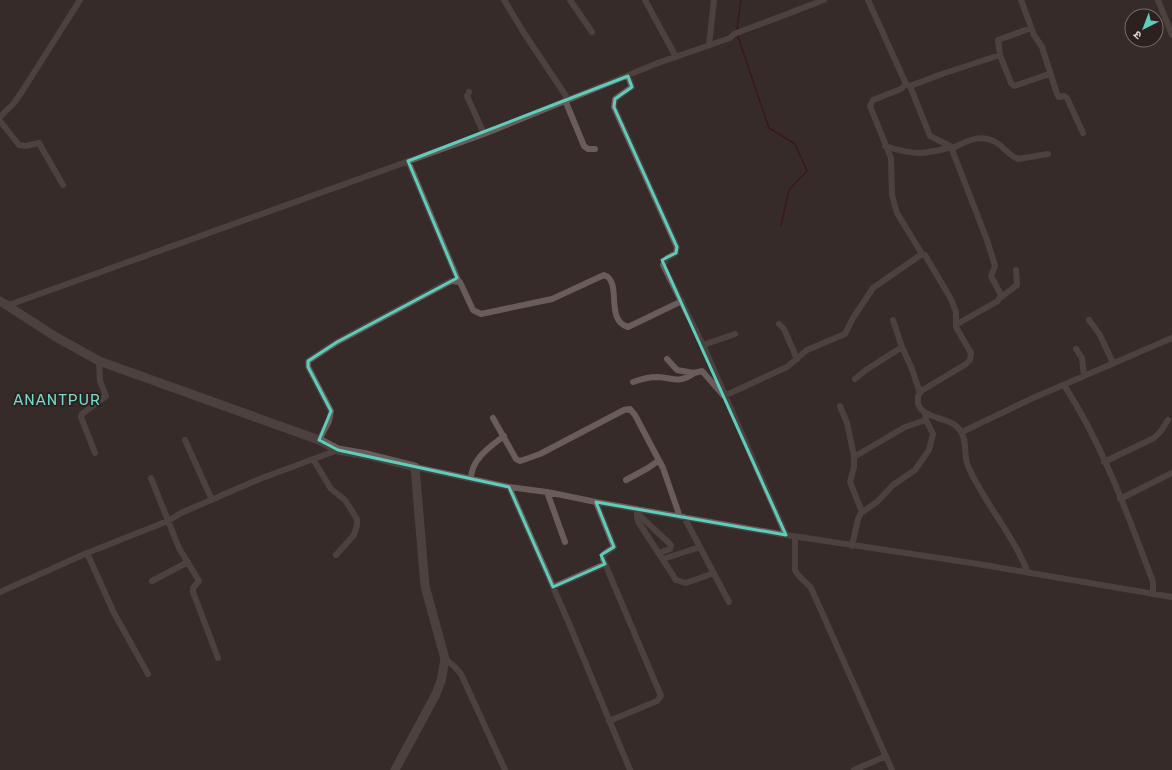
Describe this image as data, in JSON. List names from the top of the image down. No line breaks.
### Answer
{"districts":["ANANTPUR"],"north":"bottom left"}
